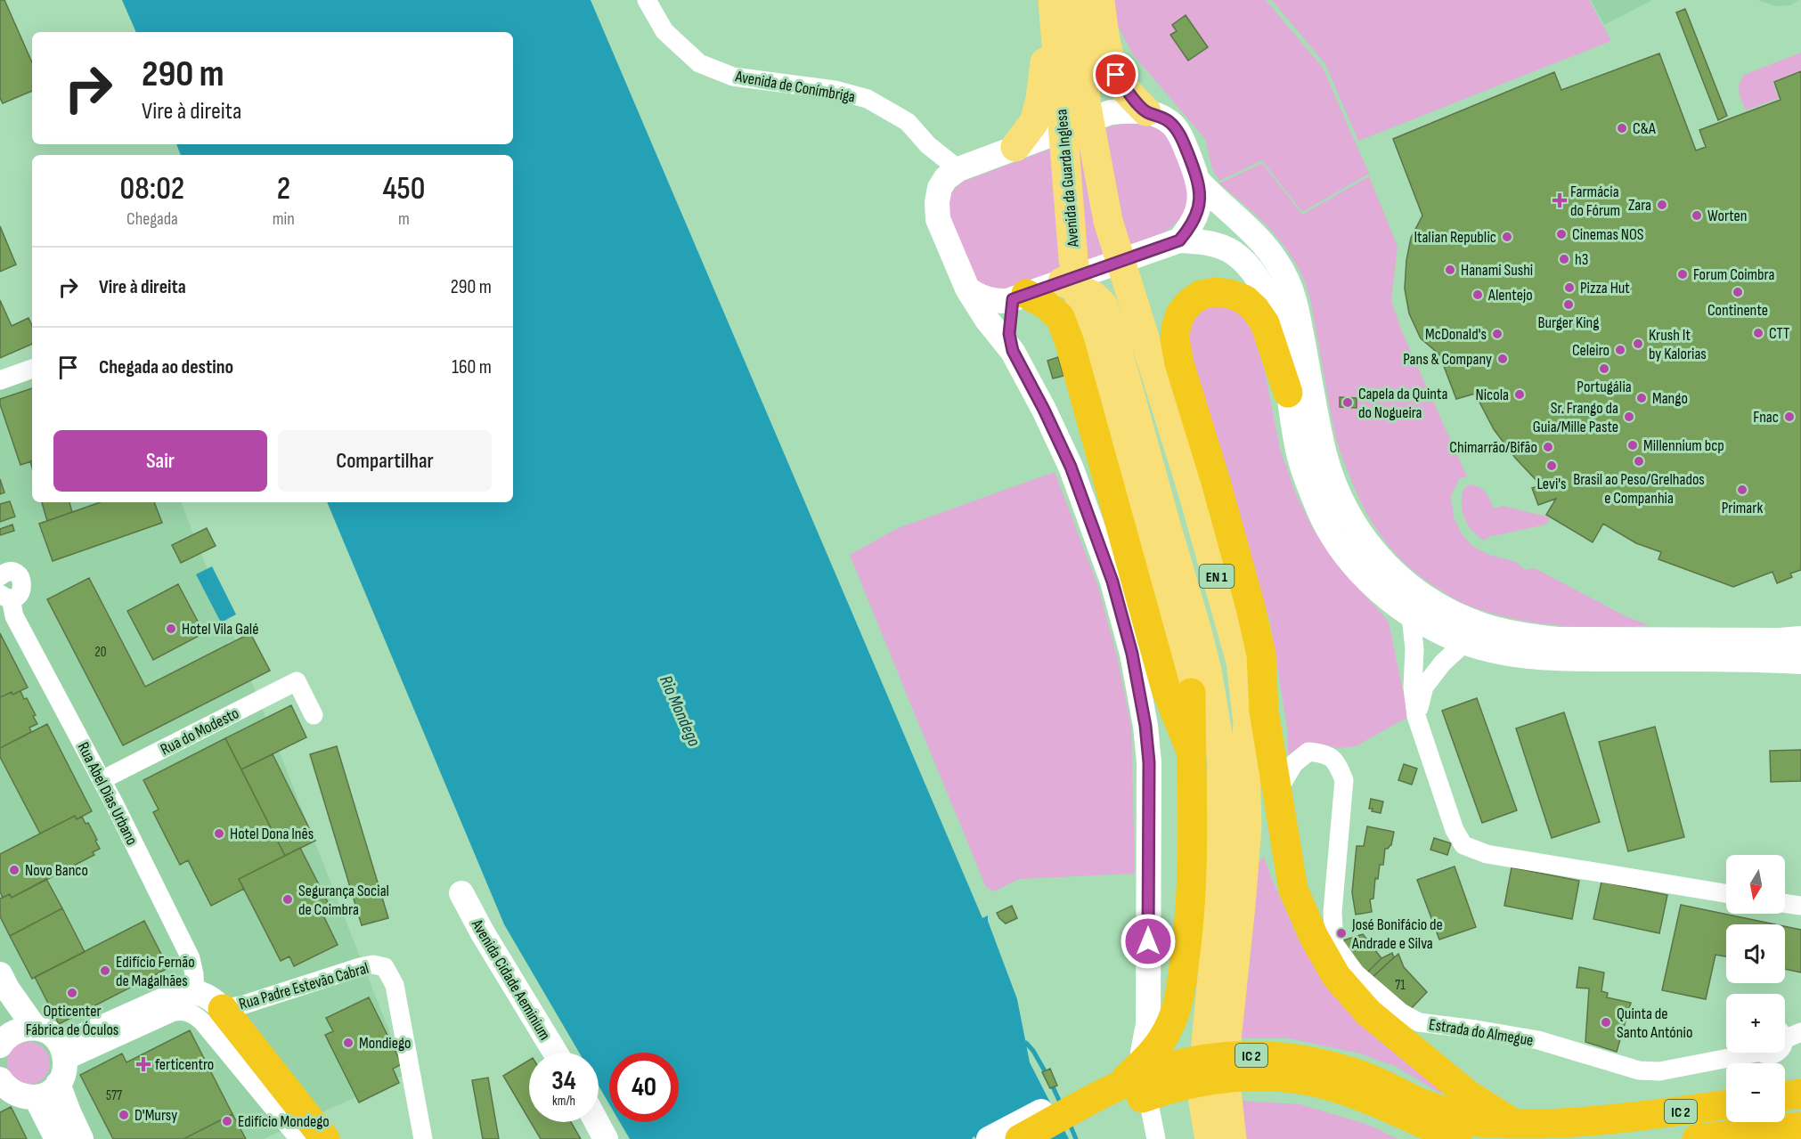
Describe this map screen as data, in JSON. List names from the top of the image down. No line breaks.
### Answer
{"streets":{"highway":["IC 2"],"main road":["Avenida da Guarda Inglesa","EN 1","Avenida Cidade Aeminium","Rua Padre Estevão Cabral"],"street":["Avenida de Conímbriga","Rua do Modesto","Rua Abel Dias Urbano","Estrada do Almegue"]},"crossings":[["Rua do Modesto","Rua Abel Dias Urbano"],["Rua Abel Dias Urbano","Rua Padre Estevão Cabral"]],"water":["Rio Mondego"],"places":{"other":["C&A","Zara","Worten","Cinemas NOS","Italian Republic","h3","Hanami Sushi","Forum Coimbra","Pizza Hut","Continente","Alentejo","Burger King","CTT","McDonald's","Krush It by Kalorias","Celeiro","Pans & Company","Portugália","Nicola","Mango","Capela da Quinta do Nogueira","Sr. Frango da Guia/Mille Paste","Fnac","Millennium bcp","Chimarrão/Bifão","Brasil ao Peso/Grelhados e Companhia","Levi's","Primark","Hotel Vila Galé","Hotel Dona Inês","Novo Banco","Segurança Social de Coimbra","José Bonifácio de Andrade e Silva","Edifício Fernão de Magalhães","Opticenter Fábrica de Óculos","Quinta de Santo António","Mondiego","D'Mursy","Edifício Mondego"],"health":["Farmácia do Fórum","ferticentro"]},"house_numbers":["20","71","577"],"north":"bottom","page":{"turn":["290 m","Vire à direita"],"eta":["08:02","Chegada","2","min","450","m"],"list":[{"name":"Vire à direita","value":"290 m"},{"name":"Chegada ao destino","value":"160 m"}],"buttons":["Sair","Compartilhar"],"map_buttons":["+","−"],"speed":"34 km/h","limit":"40"}}
